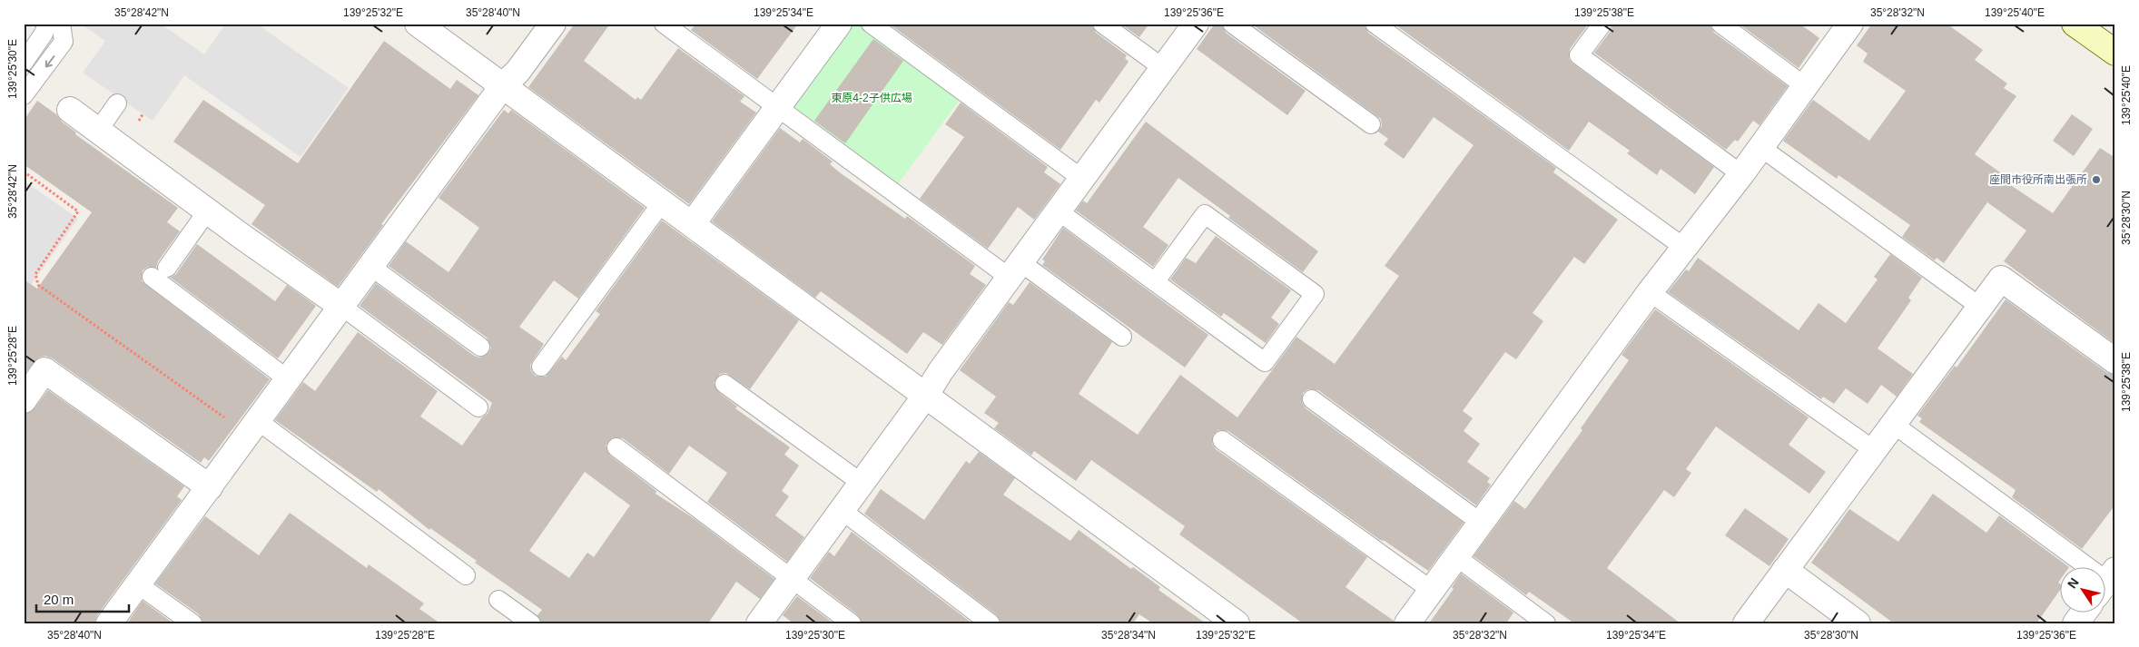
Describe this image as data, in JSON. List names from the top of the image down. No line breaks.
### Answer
{"parks":["東原4-2子供広場"],"places":["座間市役所南出張所"],"scale_bar":"20 m","north":"top left","coordinates":["35°28'42\"N","139°25'32\"E","35°28'40\"N","139°25'34\"E","139°25'36\"E","139°25'38\"E","35°28'32\"N","139°25'40\"E","139°25'30\"E","35°28'30\"N","139°25'28\"E","35°28'34\"N"]}
